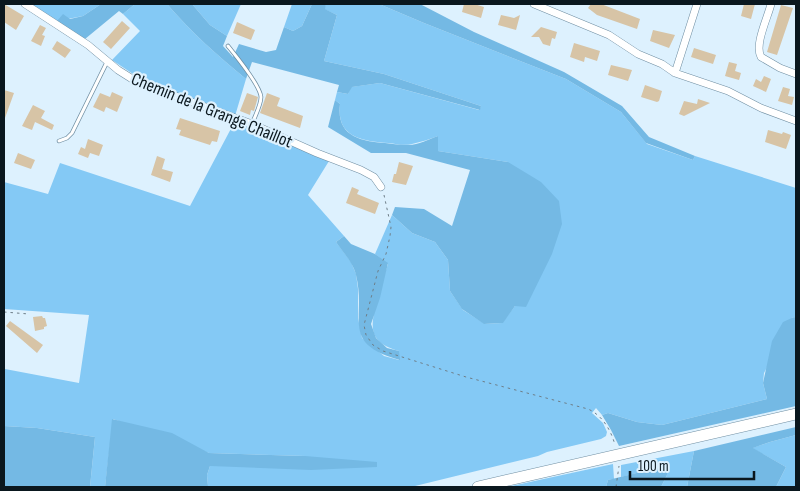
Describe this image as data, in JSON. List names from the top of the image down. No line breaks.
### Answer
{"streets":{"street":["Chemin de la Grange Chaillot"]},"scale_bar":"100 m"}
